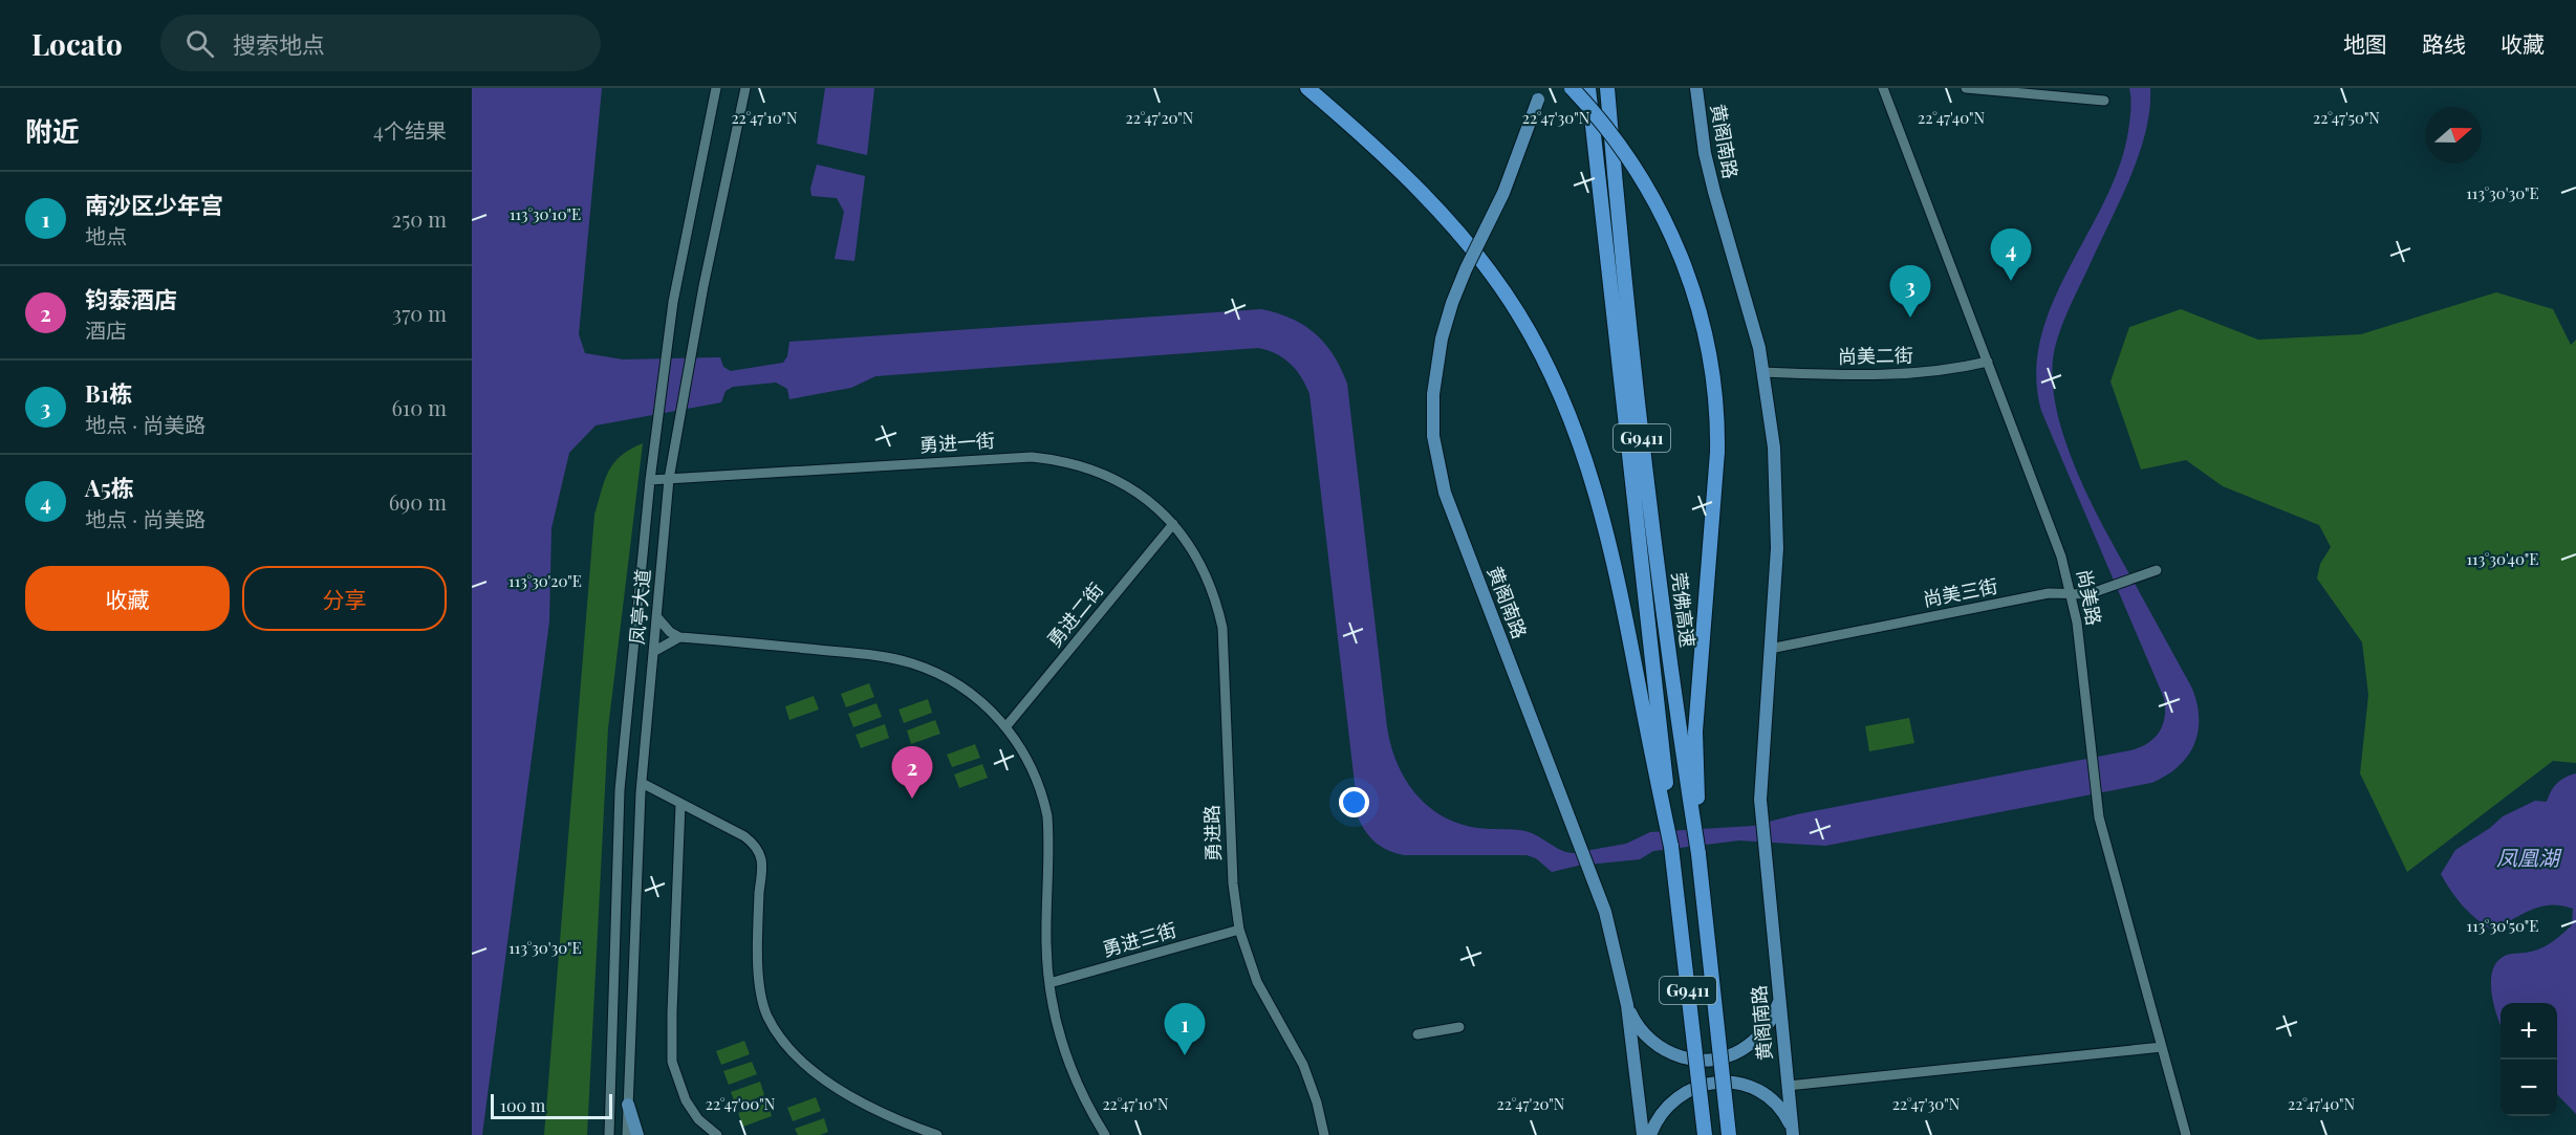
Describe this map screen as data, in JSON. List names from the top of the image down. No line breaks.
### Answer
{"streets":{"highway":["G9411","莞佛高速"],"main road":["黄阁南路"],"street":["尚美二街","勇进一街","尚美三街","尚美路","凤亭大道","勇进二街","勇进路","勇进三街"]},"crossings":[["黄阁南路","尚美二街"],["黄阁南路","尚美三街"],["尚美二街","尚美路"],["G9411","莞佛高速"],["勇进一街","凤亭大道"],["勇进一街","勇进二街"],["勇进一街","勇进路"],["尚美三街","尚美路"],["勇进二街","勇进路"],["勇进路","勇进三街"]],"water":["凤凰湖"],"scale_bar":"100 m","north":"right","page":{"header":"Locato","search":"搜索地点","nav":["地图","路线","收藏"],"heading":["附近","4个结果"],"list":[{"mark":"1","name":"南沙区少年宫","note":"地点","value":"250 m"},{"mark":"2","name":"钧泰酒店","note":"酒店","value":"370 m"},{"mark":"3","name":"B1栋","note":"地点 · 尚美路","value":"610 m"},{"mark":"4","name":"A5栋","note":"地点 · 尚美路","value":"690 m"}],"pins":["4","3","2","1"],"buttons":["收藏","分享"],"map_buttons":["+","−"],"scale":"100 m"},"coordinates":["22°47'10\"N","22°47'20\"N","22°47'30\"N","22°47'40\"N","22°47'50\"N","113°30'30\"E","113°30'10\"E","113°30'40\"E","113°30'20\"E","113°30'50\"E","22°47'00\"N"]}
